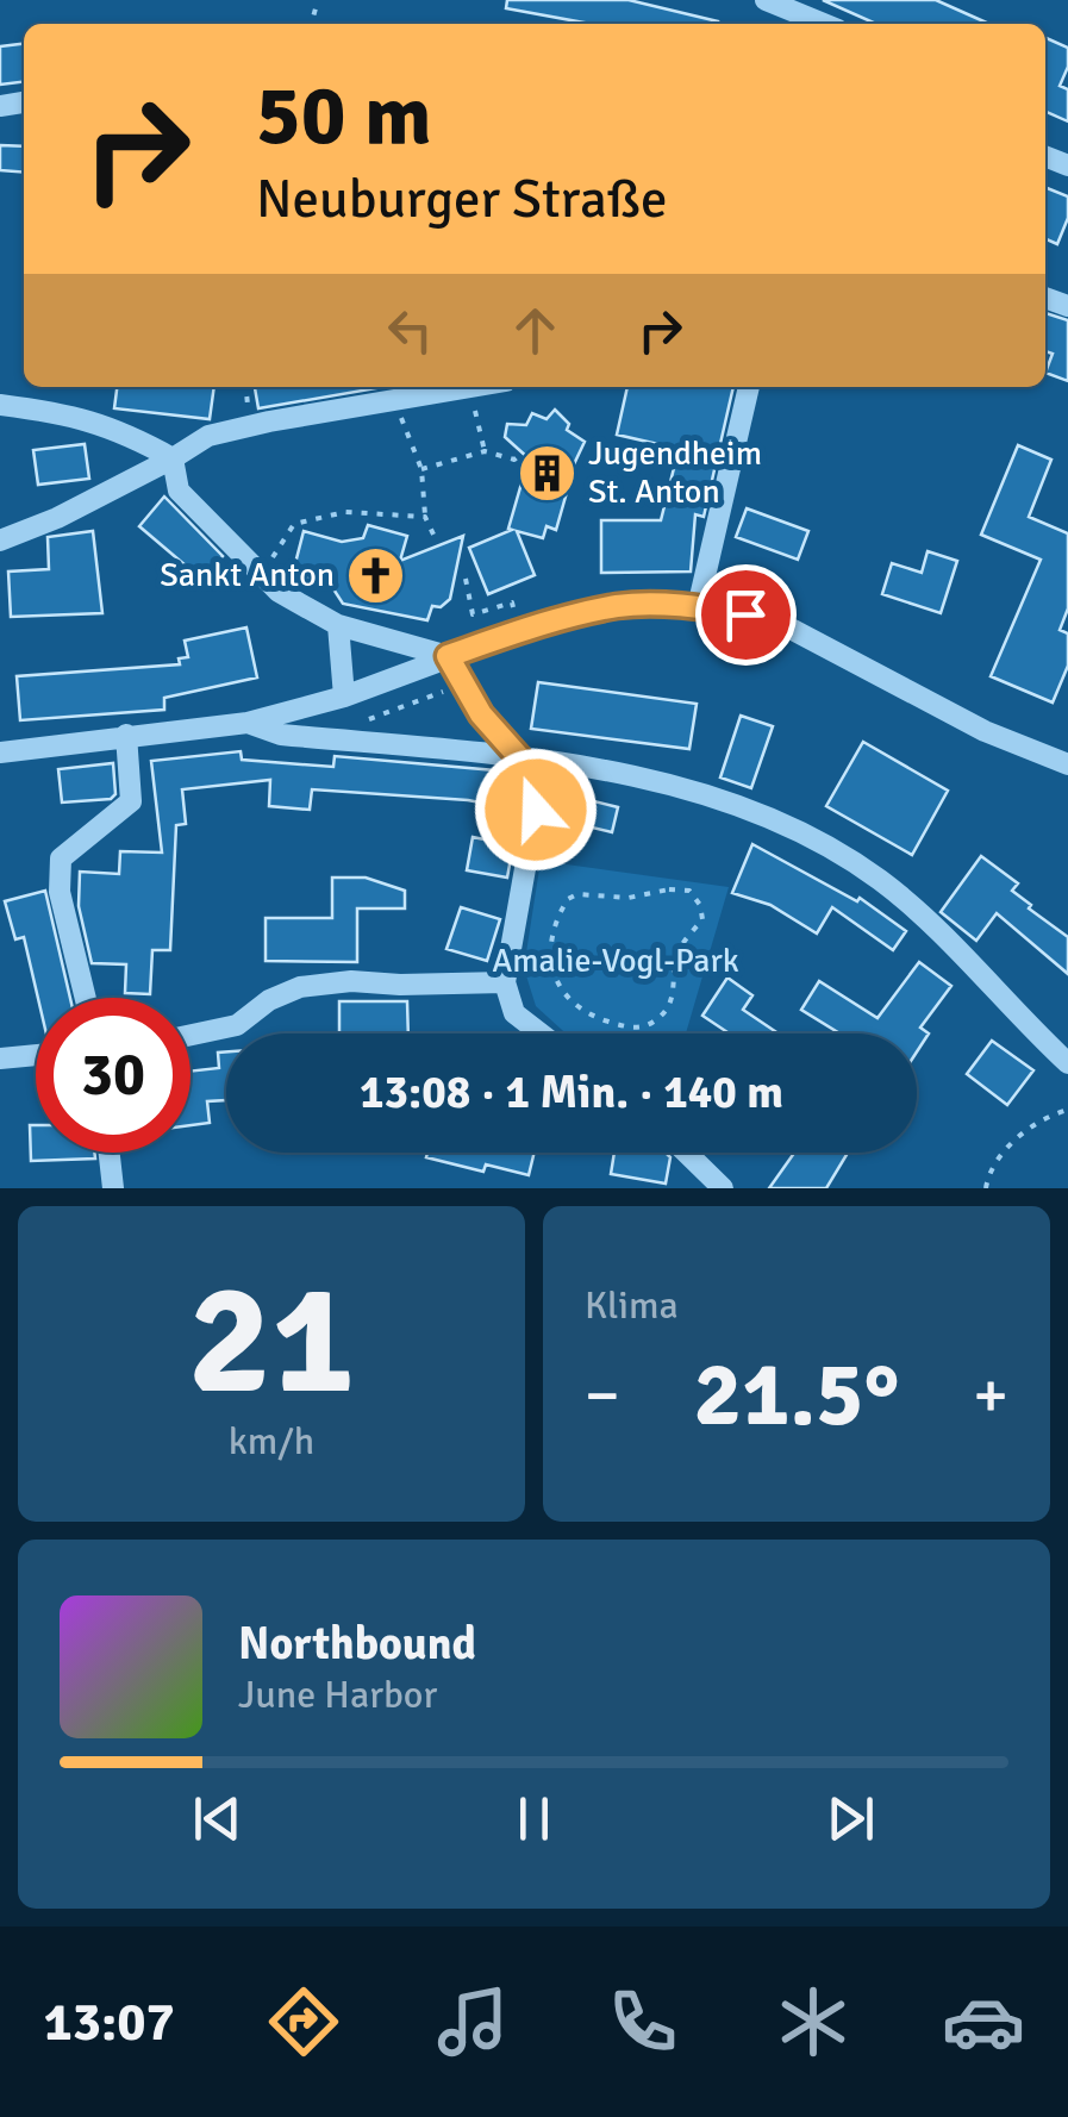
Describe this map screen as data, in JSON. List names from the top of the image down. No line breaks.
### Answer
{"parks":["Amalie-Vogl-Park"],"places":{"building":["Jugendheim St. Anton"],"church":["Sankt Anton"]},"page":{"turn":["50 m","Neuburger Straße"],"limit":"30","trip":"13:08 · 1 Min. · 140 m","tile":[["21","km/h"],"Klima"],"heat":["−","21.5°","+"],"song":["Northbound","June Harbor"],"tabs":"13:07"}}
